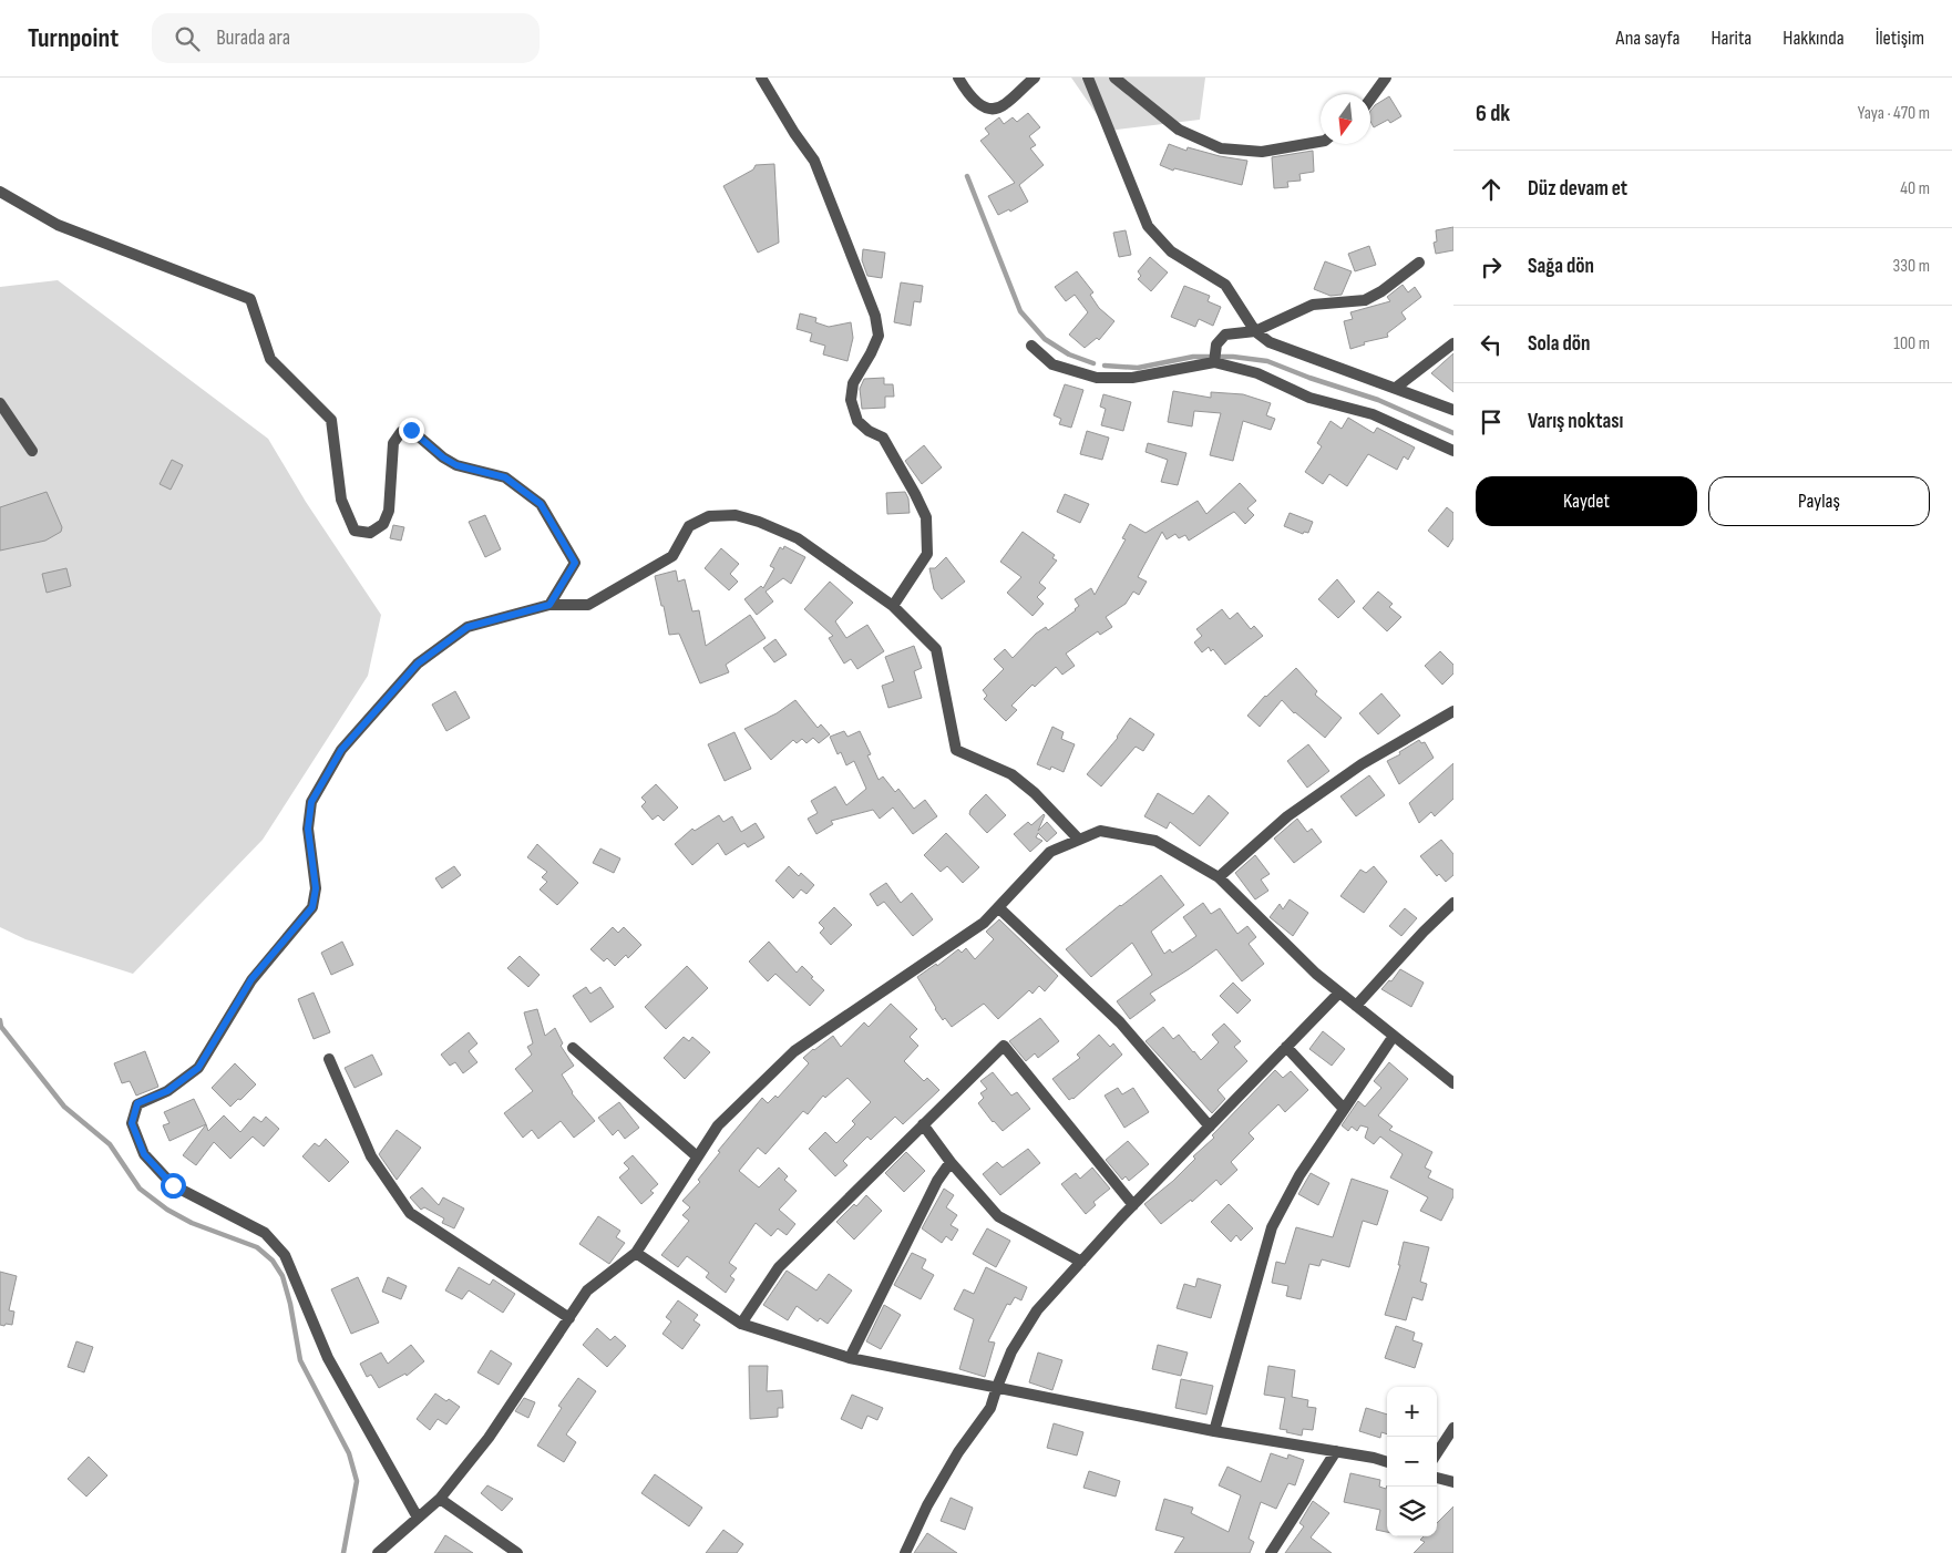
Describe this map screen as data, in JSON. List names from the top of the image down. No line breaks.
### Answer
{"north":"bottom","page":{"header":"Turnpoint","search":"Burada ara","nav":["Ana sayfa","Harita","Hakkında","İletişim"],"heading":["6 dk","Yaya · 470 m"],"list":[["Düz devam et","40 m"],["Sağa dön","330 m"],["Sola dön","100 m"],"Varış noktası"],"buttons":["Kaydet","Paylaş"],"map_buttons":["+","−"]}}
